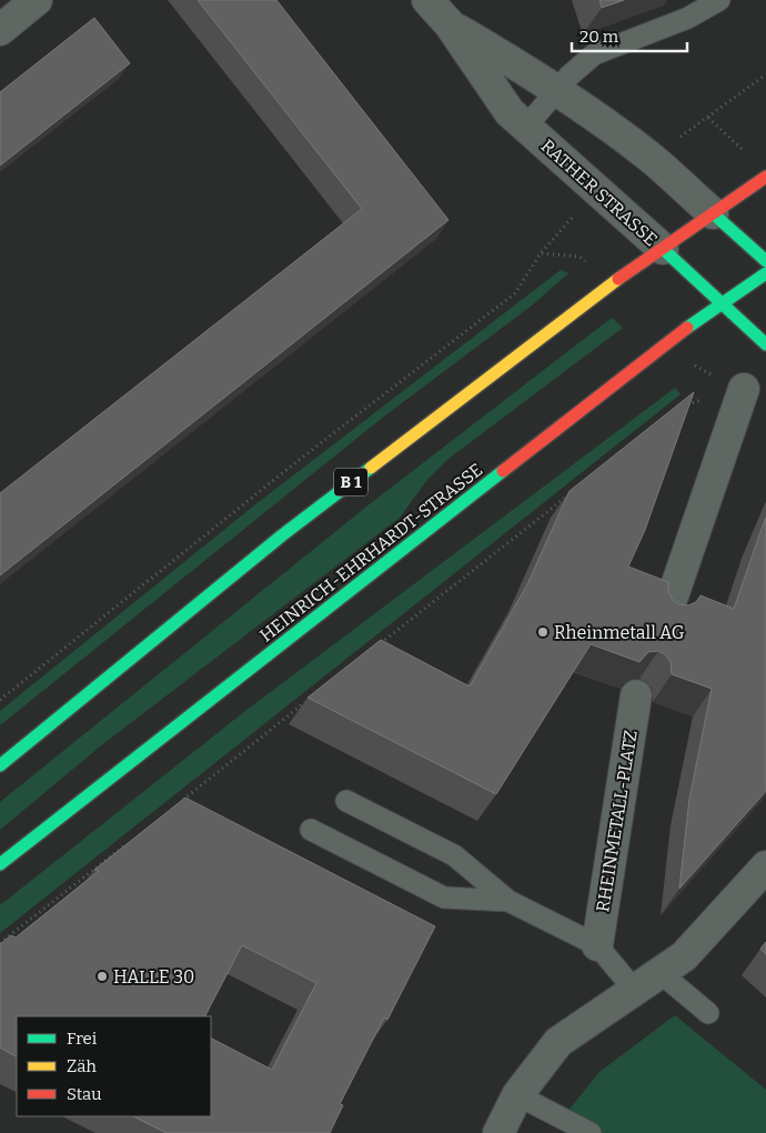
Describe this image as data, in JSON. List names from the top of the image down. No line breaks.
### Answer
{"streets":{"main road":["RATHER STRASSE","B 1","HEINRICH-EHRHARDT-STRASSE"],"street":["RHEINMETALL-PLATZ"]},"crossings":[["RATHER STRASSE","B 1"],["RATHER STRASSE","HEINRICH-EHRHARDT-STRASSE"]],"places":["Rheinmetall AG","HALLE 30"],"legend":["Frei","Zäh","Stau"],"scale_bar":"20 m"}
